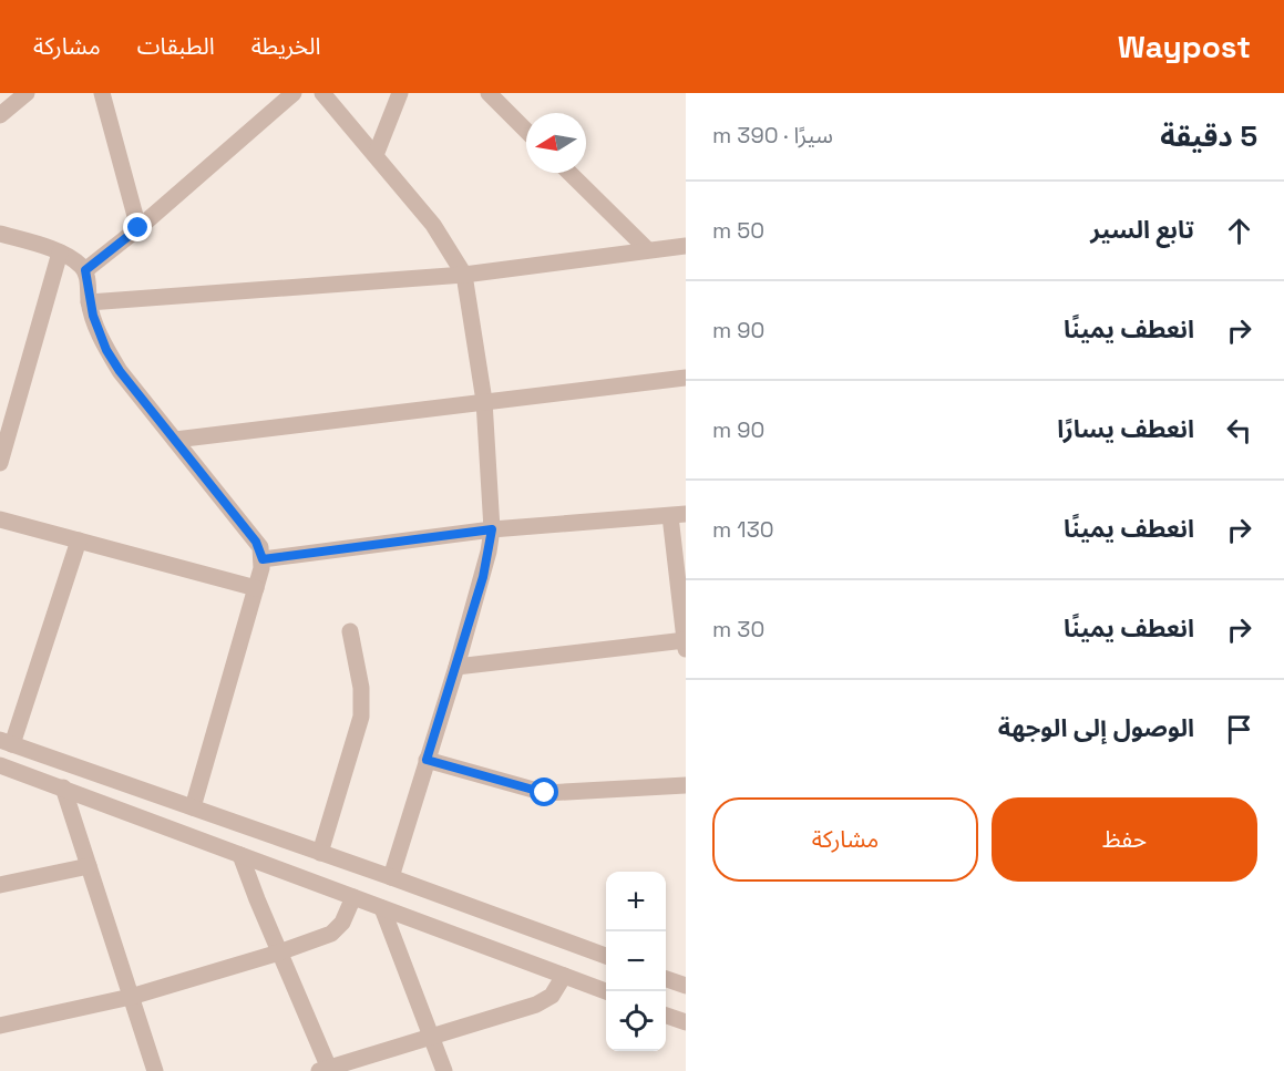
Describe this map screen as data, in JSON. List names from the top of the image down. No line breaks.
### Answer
{"north":"left","page":{"header":"Waypost","nav":["الخريطة","الطبقات","مشاركة"],"heading":["5 دقيقة","سيرًا · 390 m"],"list":[["تابع السير","50 m"],["انعطف يمينًا","90 m"],["انعطف يسارًا","90 m"],["انعطف يمينًا","130 m"],["انعطف يمينًا","30 m"],"الوصول إلى الوجهة"],"buttons":["حفظ","مشاركة"],"map_buttons":["+","−"]}}
